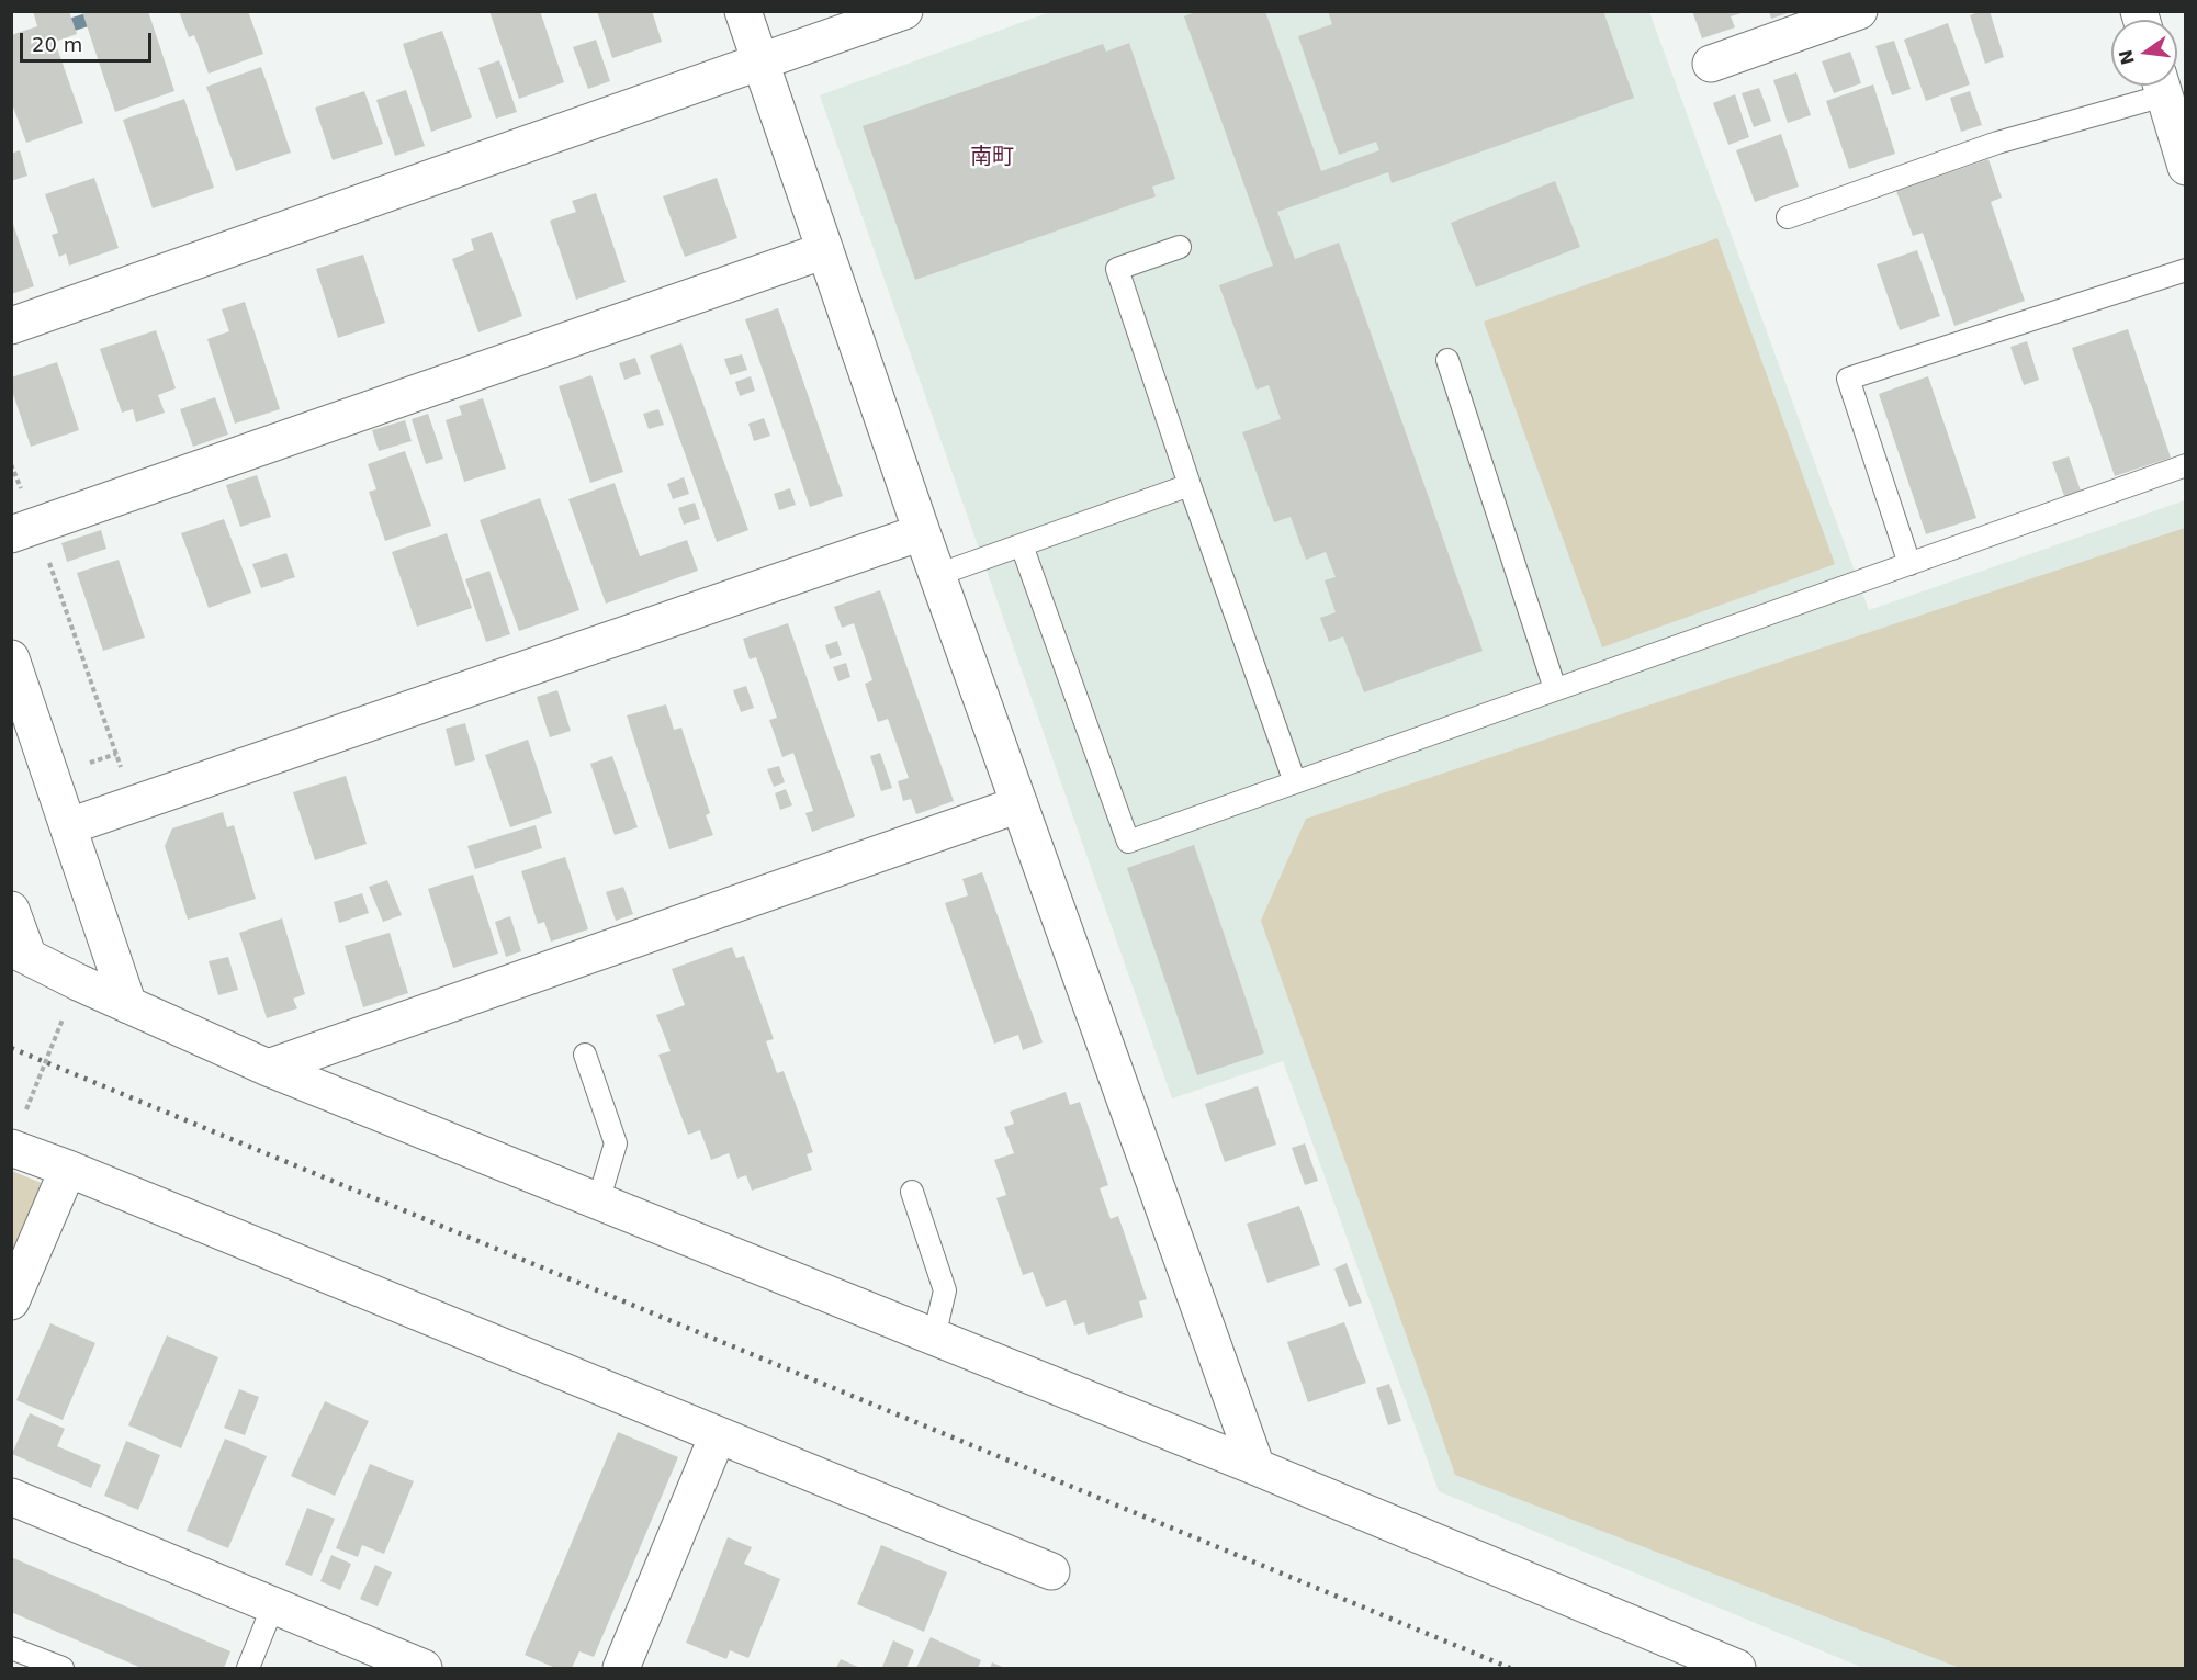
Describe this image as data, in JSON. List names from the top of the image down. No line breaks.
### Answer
{"districts":["南町"],"scale_bar":"20 m","north":"left"}
